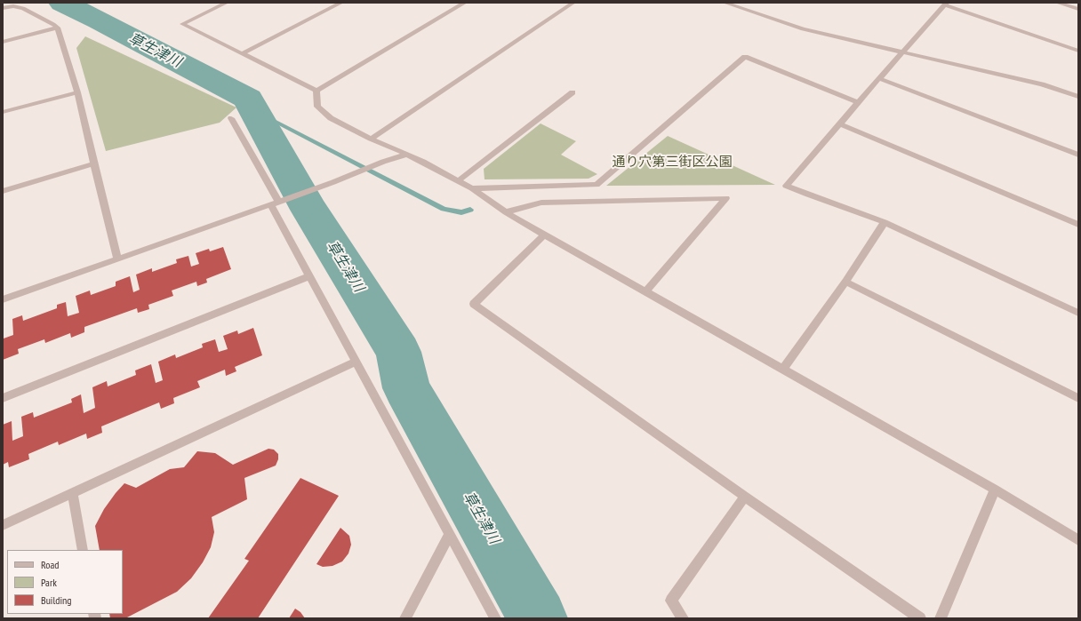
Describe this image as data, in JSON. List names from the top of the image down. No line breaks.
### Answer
{"water":["草生津川"],"parks":["通り穴第三街区公園"],"legend":["Road","Park","Building"]}
